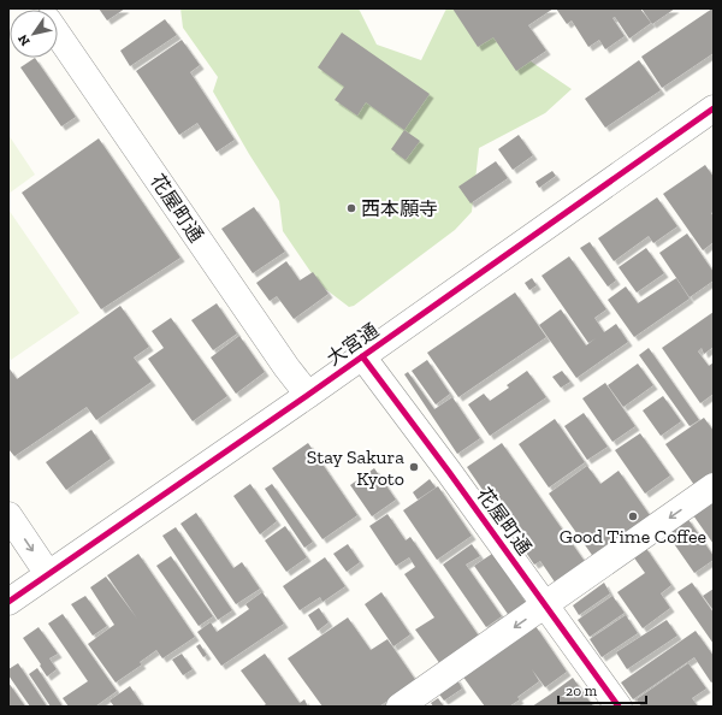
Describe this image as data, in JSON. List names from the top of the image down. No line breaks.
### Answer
{"streets":{"street":["花屋町通","大宮通"]},"crossings":[["花屋町通","大宮通"]],"places":["西本願寺","Stay Sakura Kyoto","Good Time Coffee"],"scale_bar":"20 m","north":"bottom left"}
